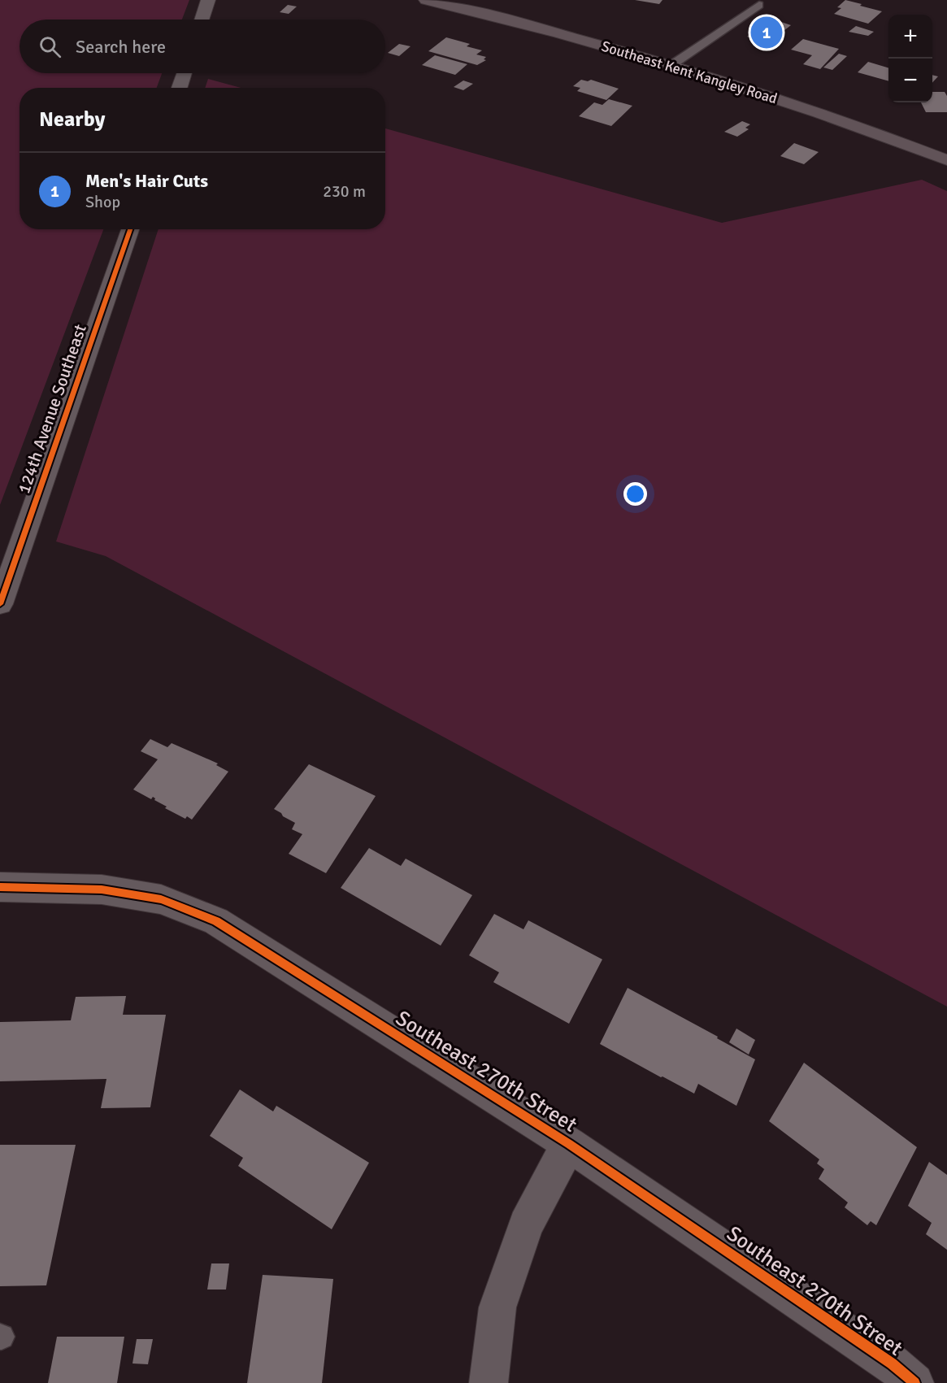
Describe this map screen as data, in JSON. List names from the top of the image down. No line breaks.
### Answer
{"streets":{"main road":["Southeast Kent Kangley Road"],"street":["124th Avenue Southeast","Southeast 270th Street"]},"page":{"map_buttons":["+","−"],"pins":"1","search":"Search here","heading":"Nearby","list":[{"mark":"1","name":"Men's Hair Cuts","note":"Shop","value":"230 m"}]}}
